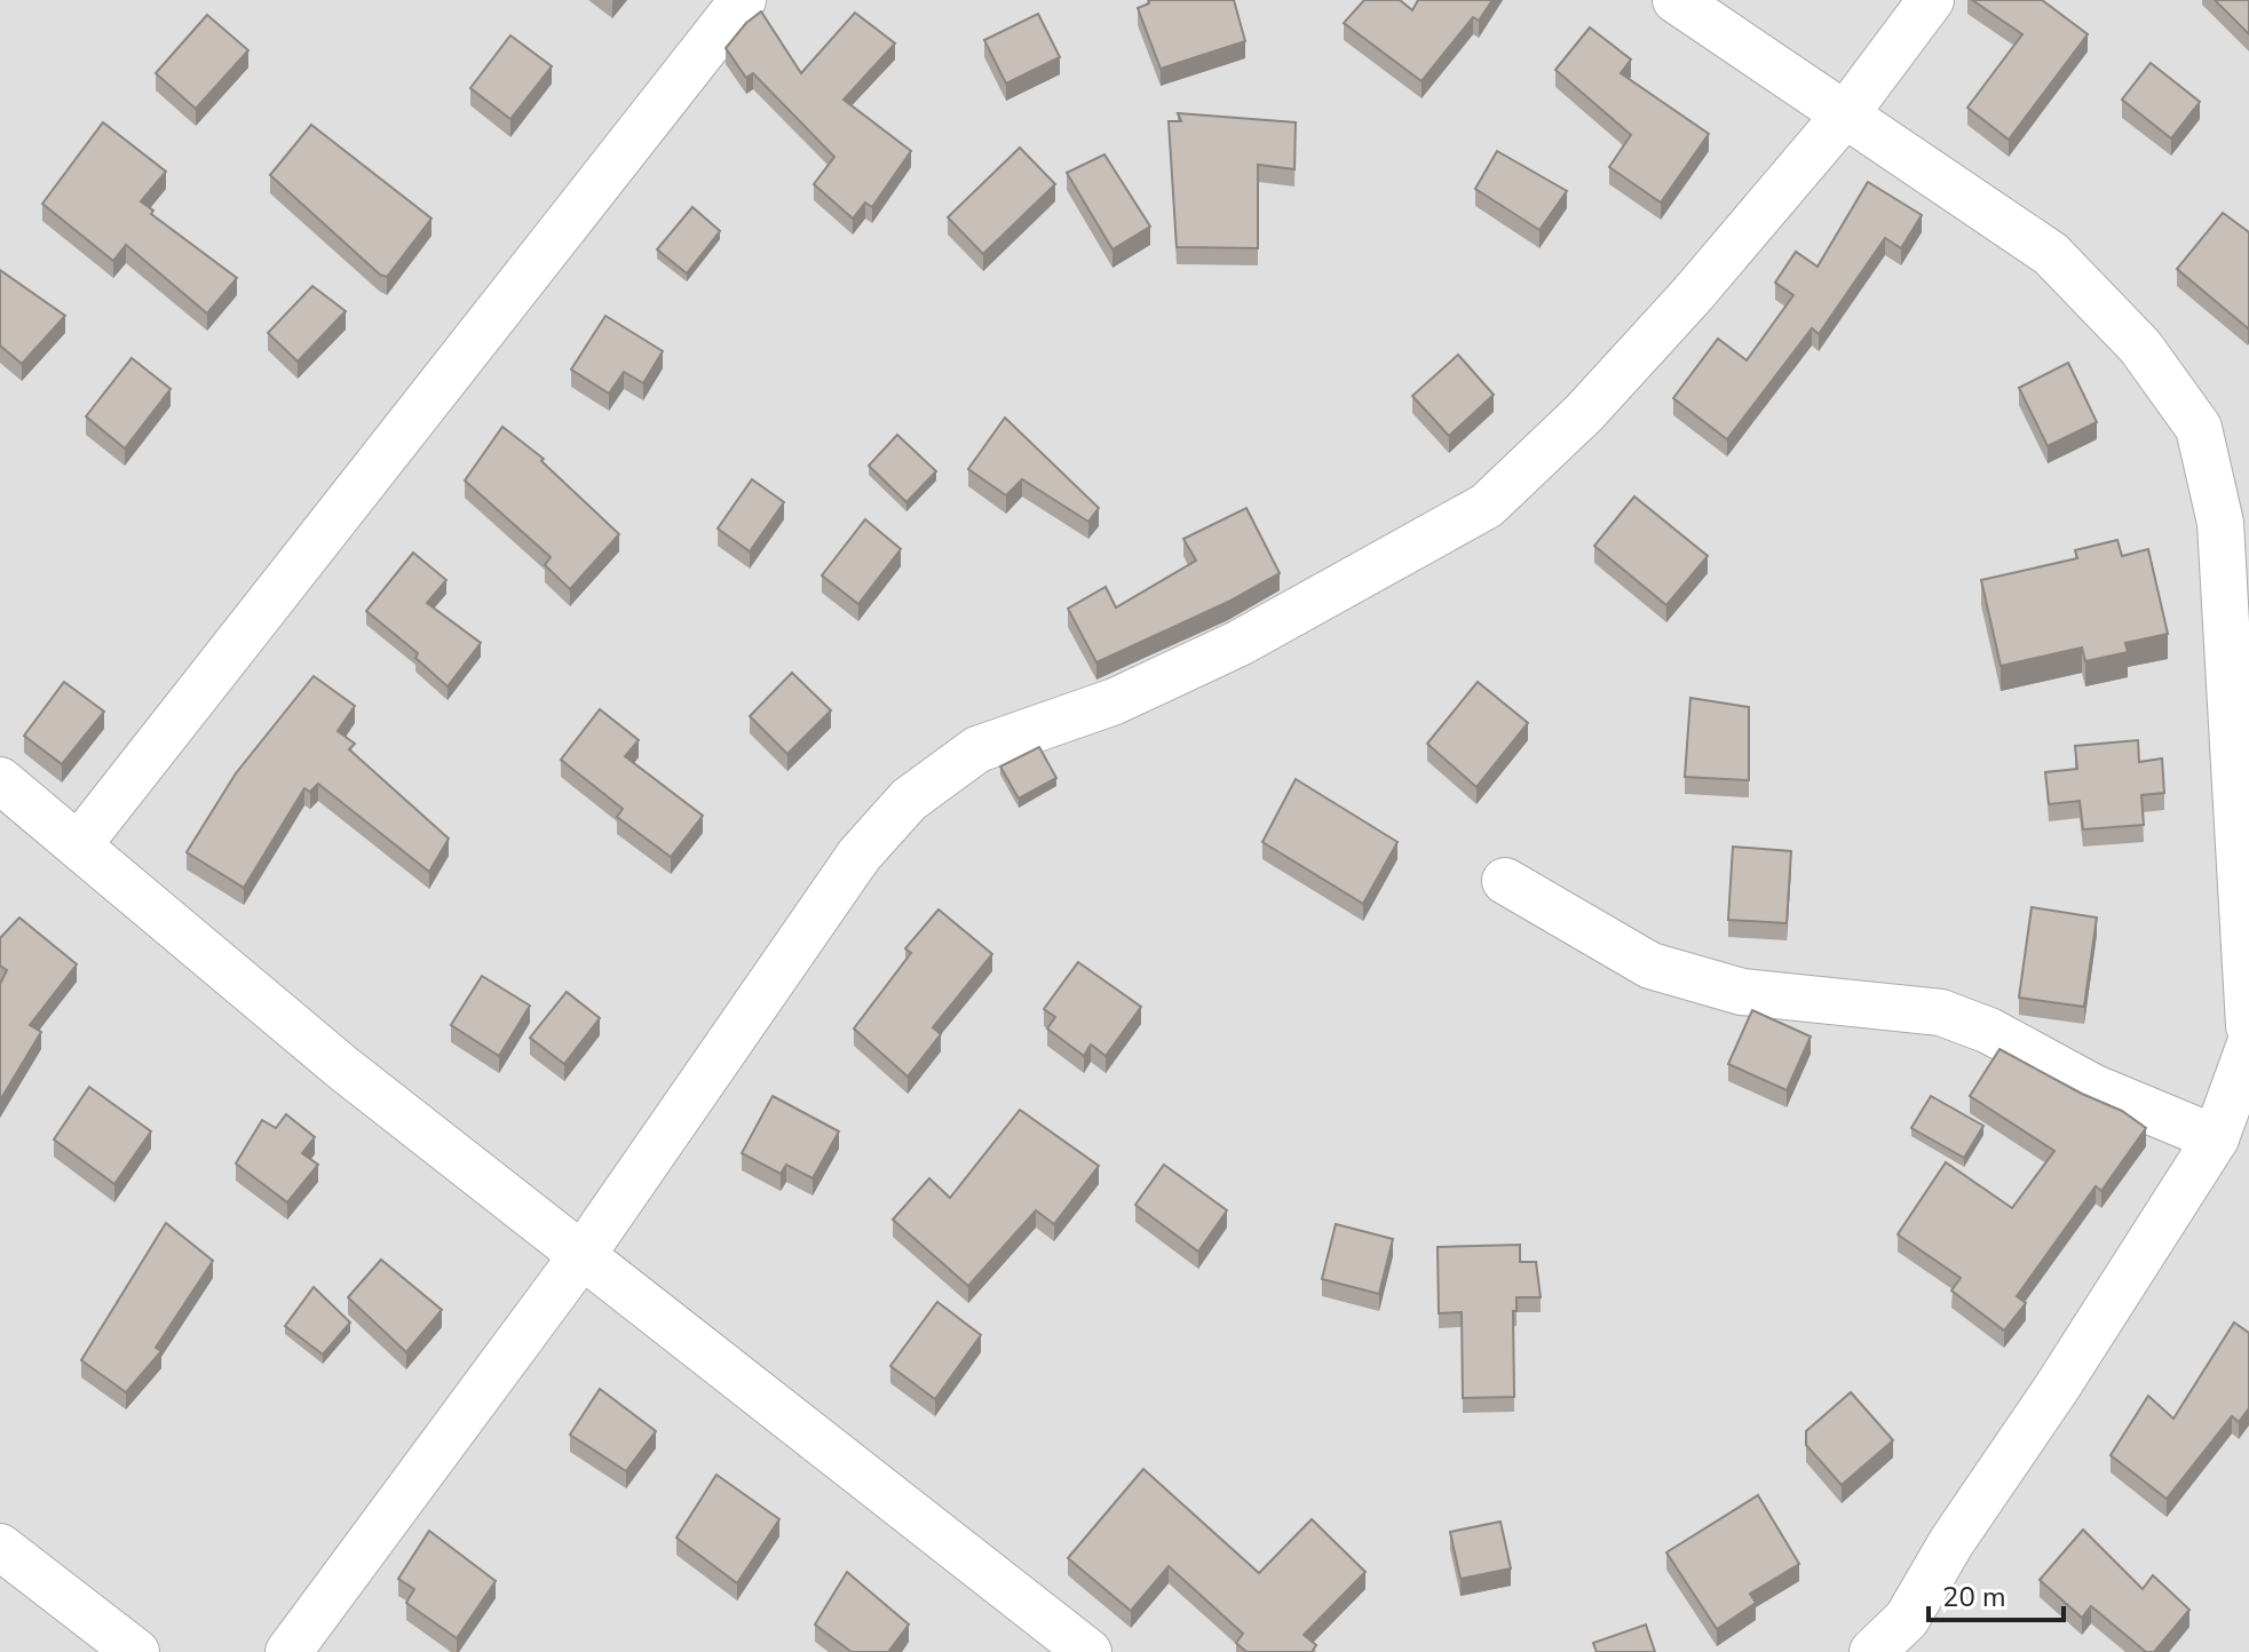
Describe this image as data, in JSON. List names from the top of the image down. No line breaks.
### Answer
{"scale_bar":"20 m"}
